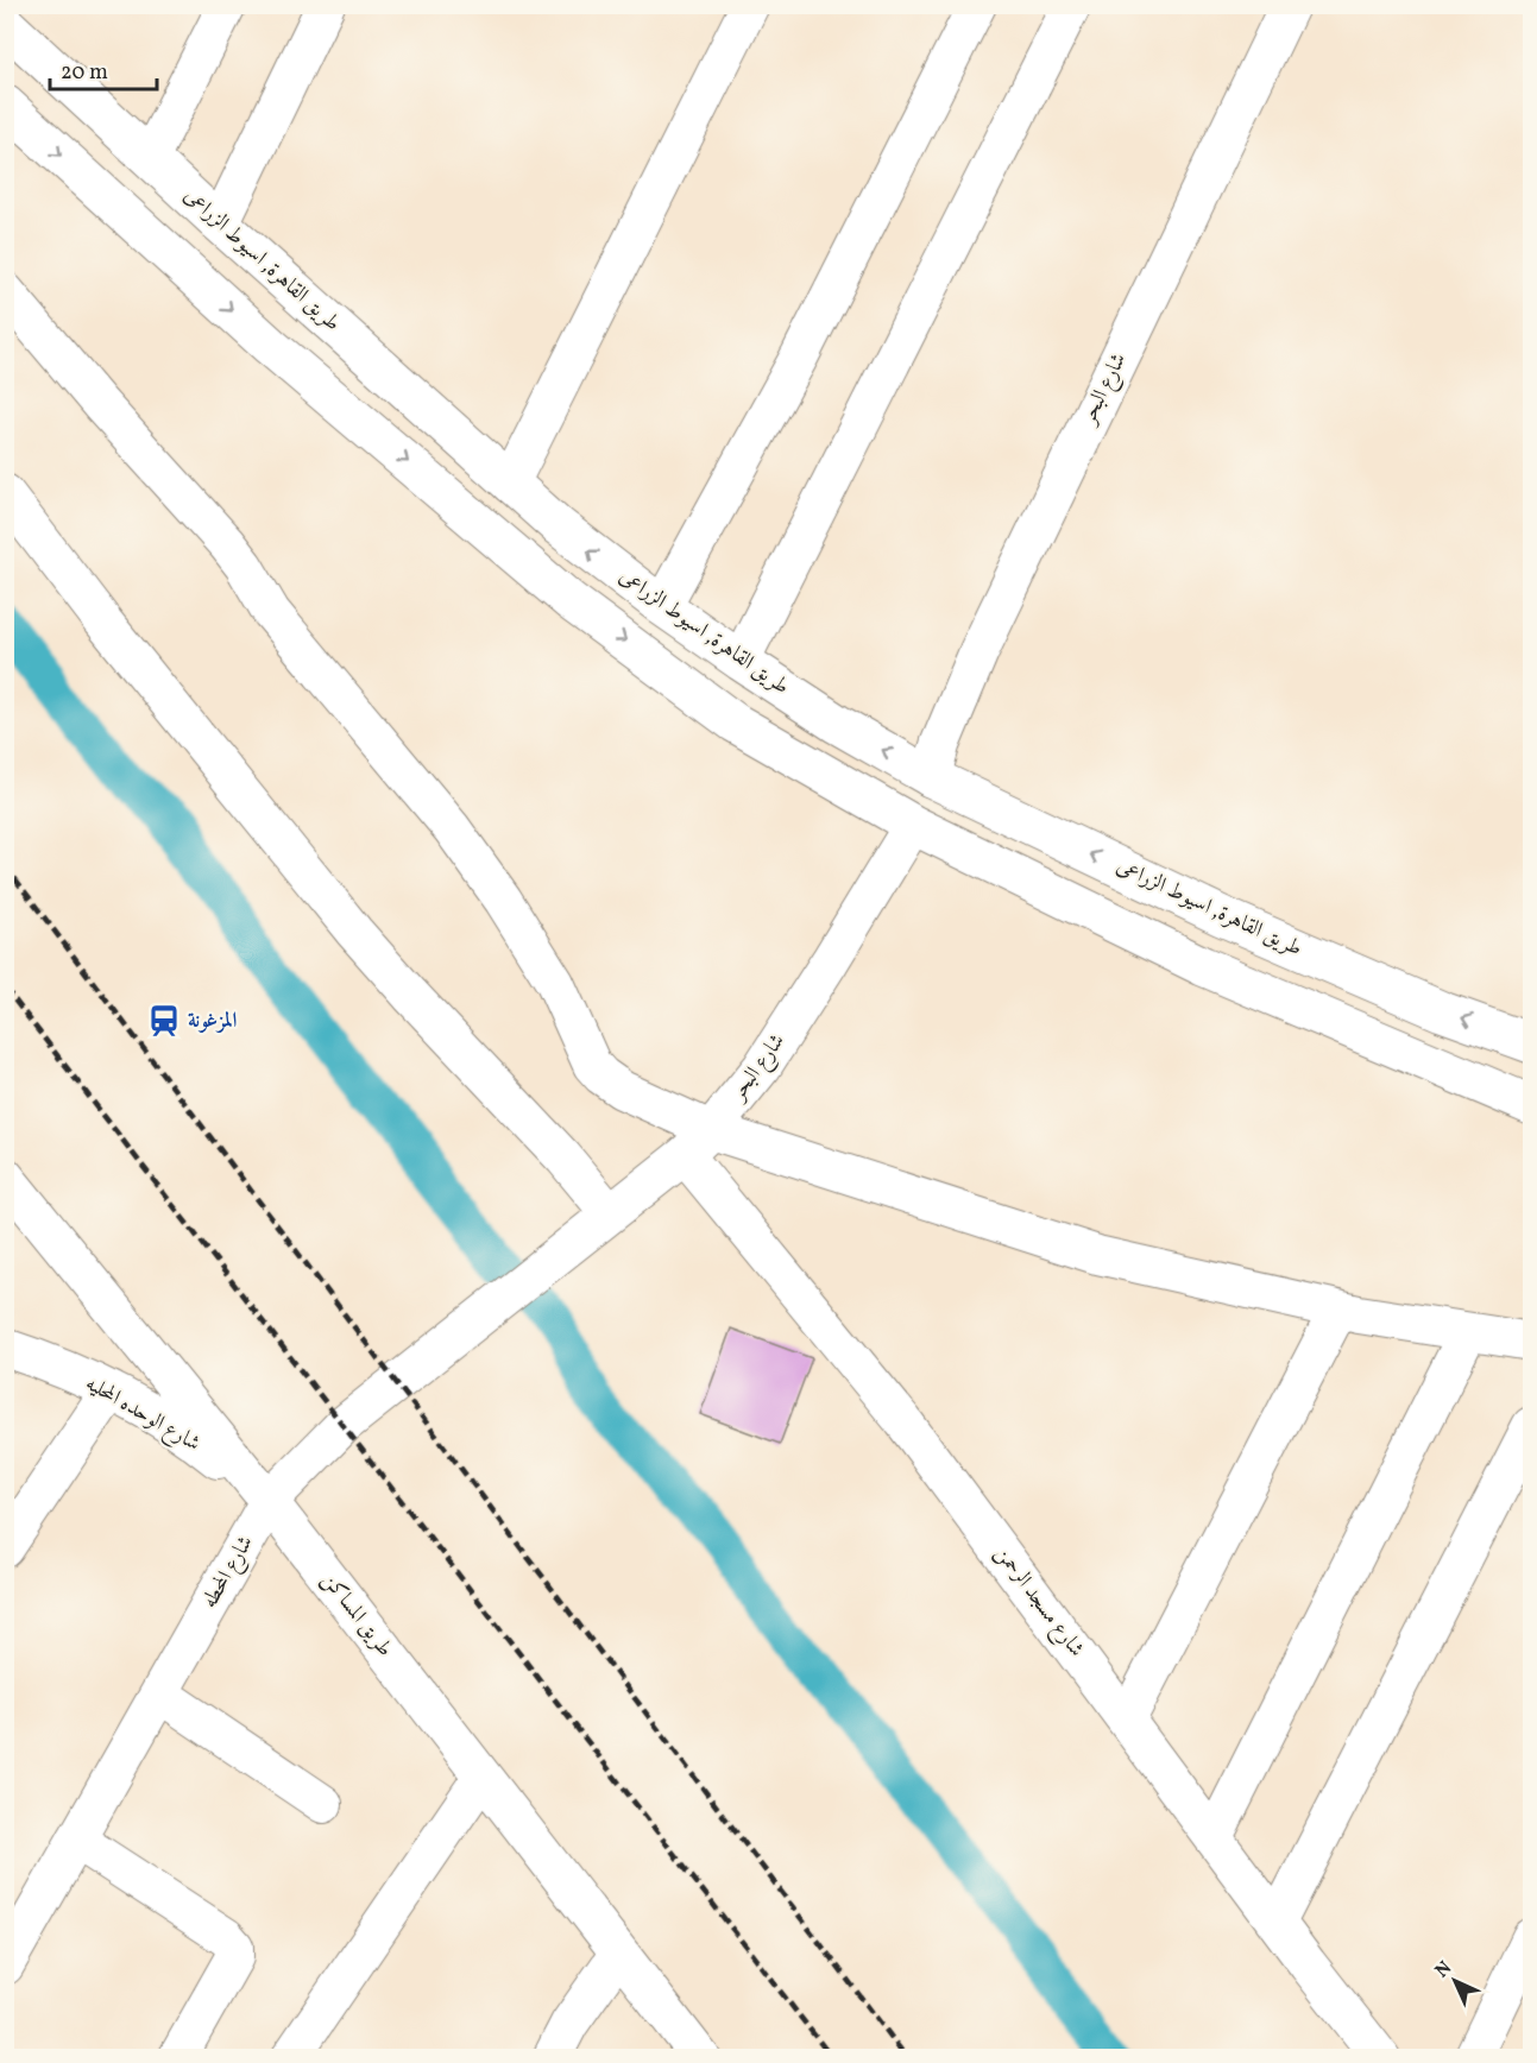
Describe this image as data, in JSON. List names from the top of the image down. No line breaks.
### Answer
{"streets":{"main road":["طريق القاهرة, اسيوط الزراعى","شارع البحر"],"street":["شارع الوحده المحليه","شارع المحطه","شارع مسجد الرحمن","طريق المساكن"]},"crossings":[["طريق القاهرة, اسيوط الزراعى","شارع البحر"],["شارع البحر","شارع المحطه"],["شارع البحر","شارع مسجد الرحمن"],["شارع الوحده المحليه","شارع المحطه"],["شارع الوحده المحليه","طريق المساكن"],["شارع المحطه","طريق المساكن"]],"places":{"station":["المزغونة"]},"scale_bar":"20 m","north":"top left"}
